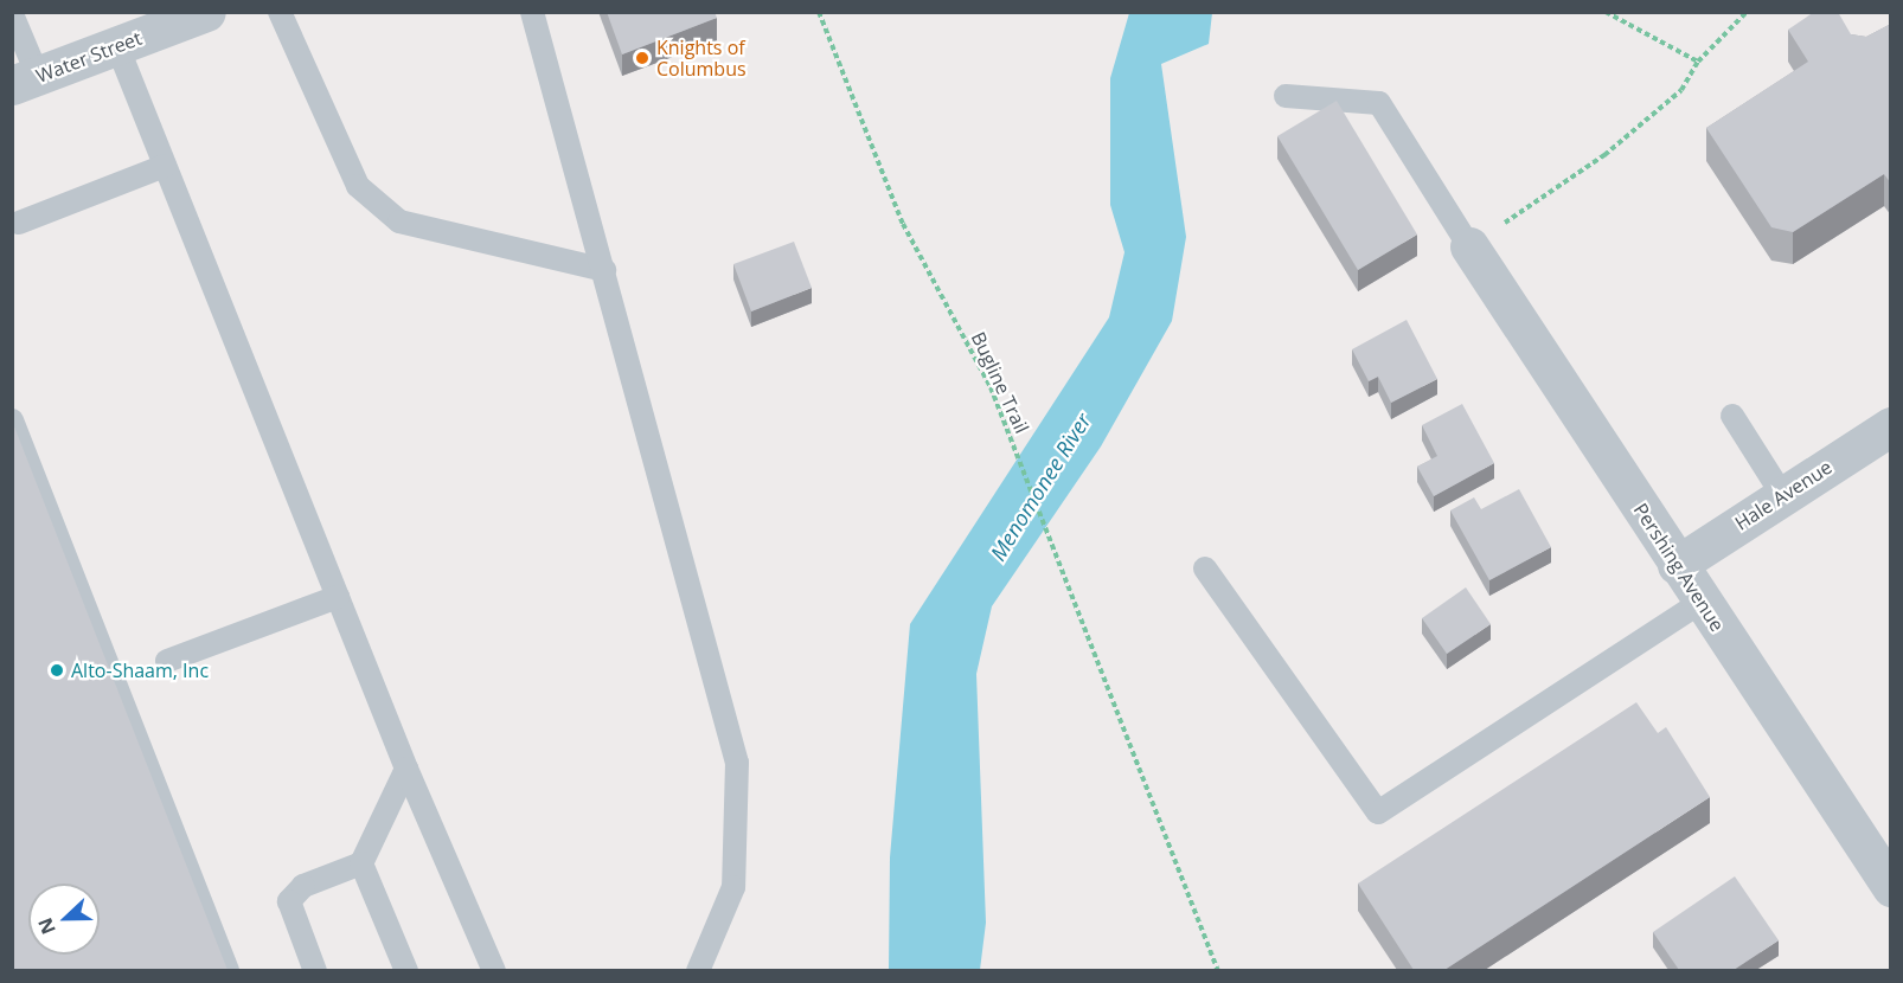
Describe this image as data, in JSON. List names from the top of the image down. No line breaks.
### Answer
{"streets":{"street":["Water Street","Hale Avenue","Pershing Avenue"],"path":["Bugline Trail"]},"crossings":[["Hale Avenue","Pershing Avenue"]],"water":["Menomonee River"],"places":["Knights of Columbus","Alto-Shaam, Inc"],"north":"left"}
